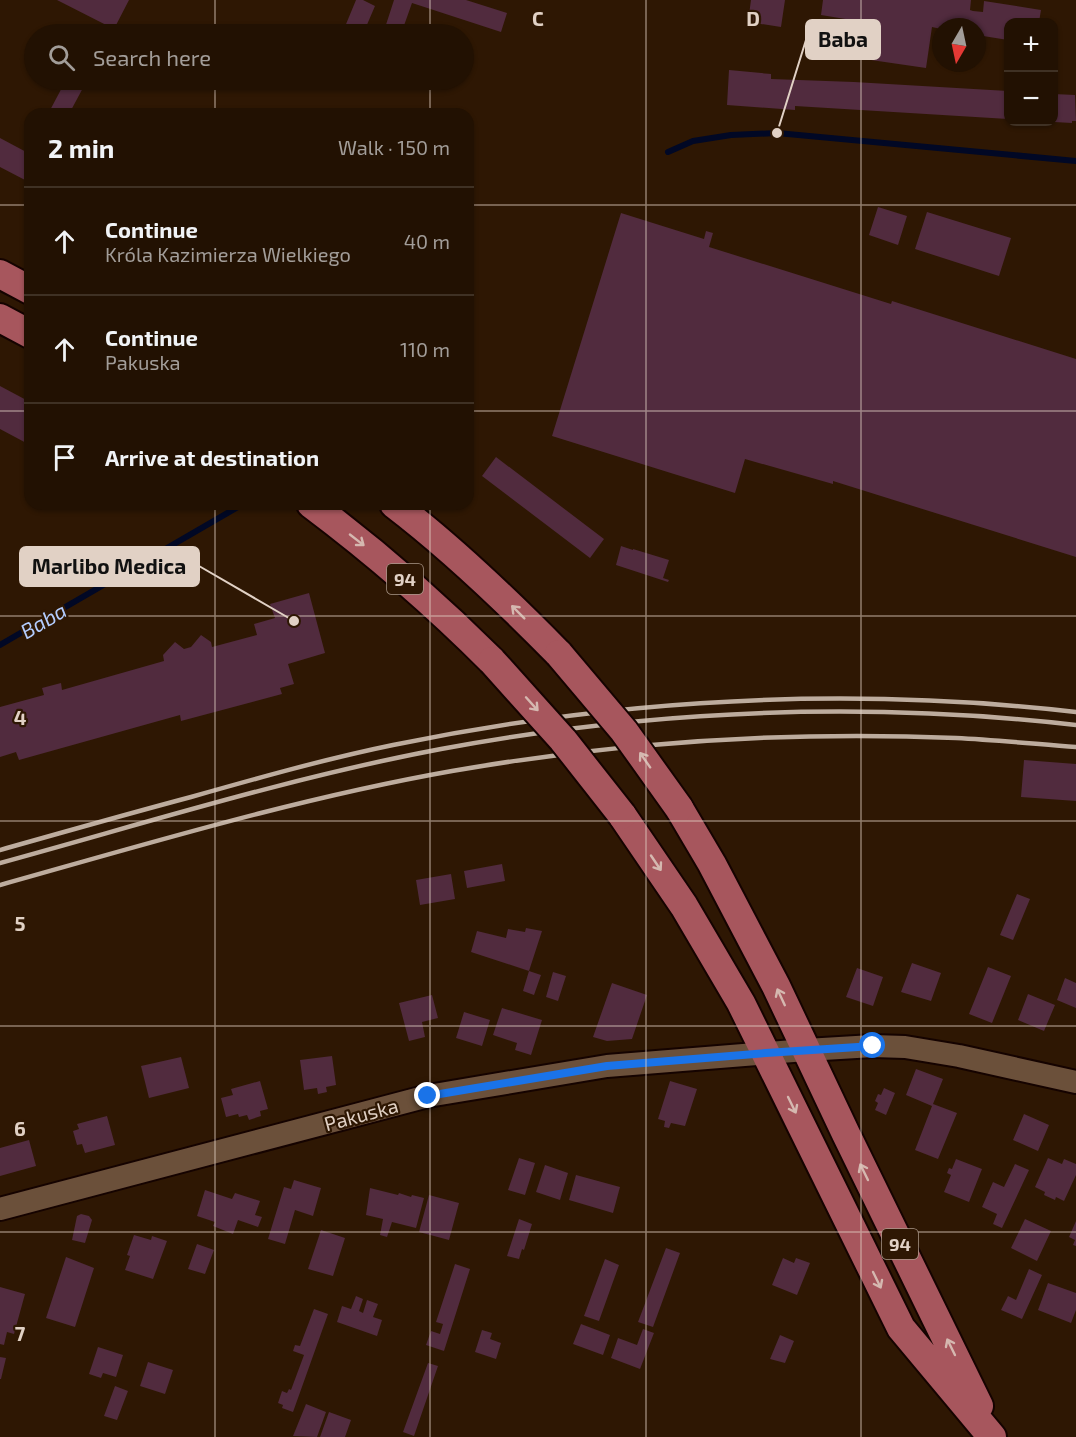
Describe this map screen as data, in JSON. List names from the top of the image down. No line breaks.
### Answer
{"streets":{"main road":["94"],"street":["Pakuska"]},"crossings":[["94","Pakuska"]],"water":["Baba"],"places":["Baba","Marlibo Medica"],"north":"bottom","page":{"map_buttons":["+","−"],"search":"Search here","heading":["2 min","Walk · 150 m"],"list":[["Continue","Króla Kazimierza Wielkiego","40 m"],["Continue","Pakuska","110 m"],"Arrive at destination"]},"grid":{"columns":["C","D"],"rows":["4","5","6","7"]}}
